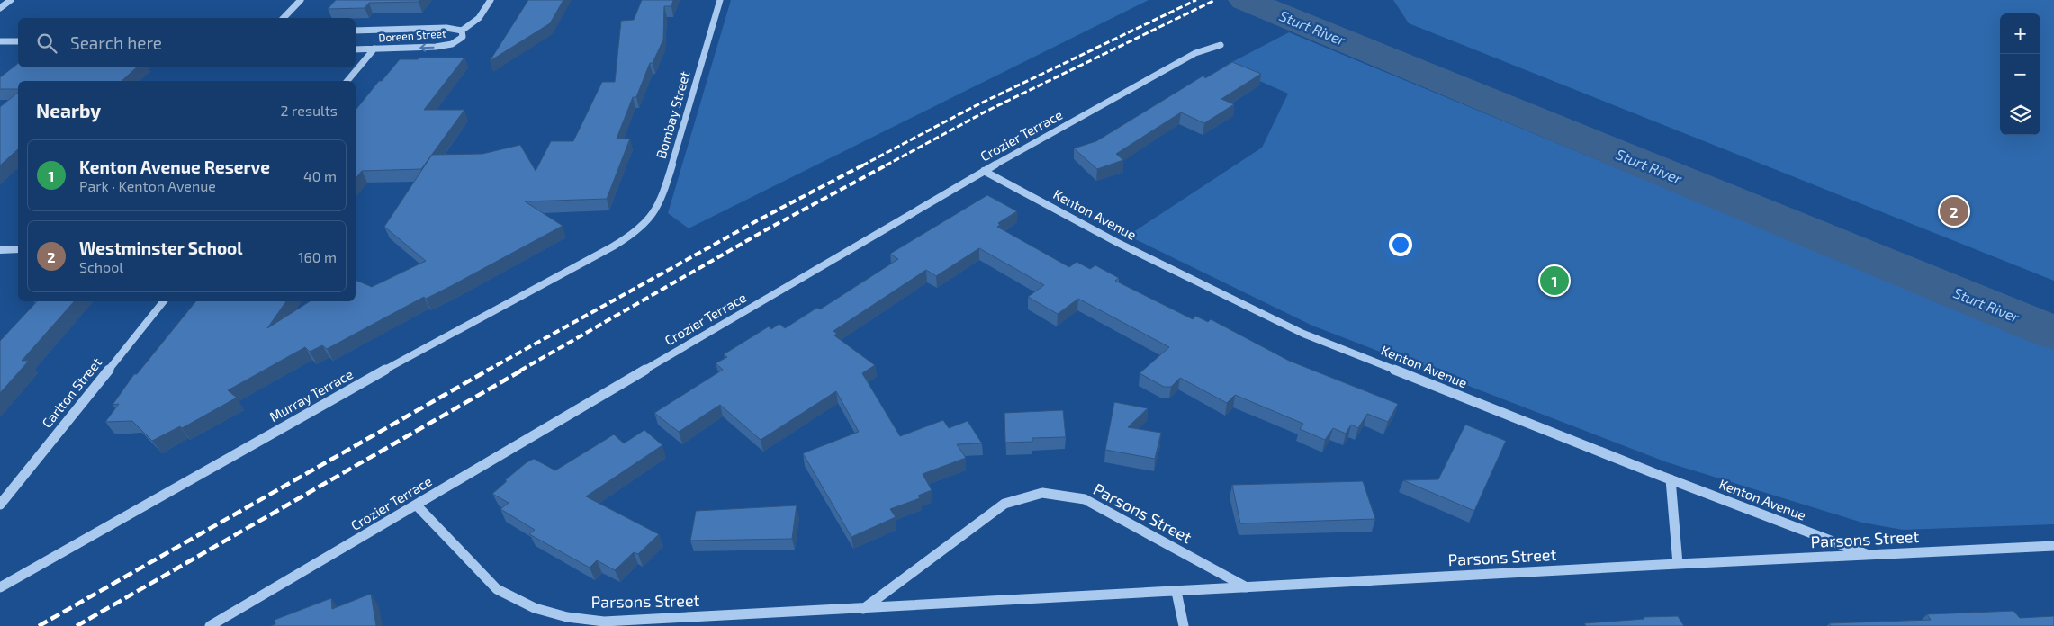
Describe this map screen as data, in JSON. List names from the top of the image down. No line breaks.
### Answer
{"streets":{"street":["Doreen Street","Bombay Street","Crozier Terrace","Kenton Avenue","Carlton Street","Murray Terrace","Parsons Street"]},"crossings":[["Bombay Street","Murray Terrace"],["Crozier Terrace","Kenton Avenue"],["Crozier Terrace","Parsons Street"],["Kenton Avenue","Parsons Street"]],"one_way":["Doreen Street"],"water":["Sturt River"],"page":{"map_buttons":["+","−"],"search":"Search here","heading":["Nearby","2 results"],"list":[{"mark":"1","name":"Kenton Avenue Reserve","note":"Park · Kenton Avenue","value":"40 m"},{"mark":"2","name":"Westminster School","note":"School","value":"160 m"}],"pins":["2","1"]}}
